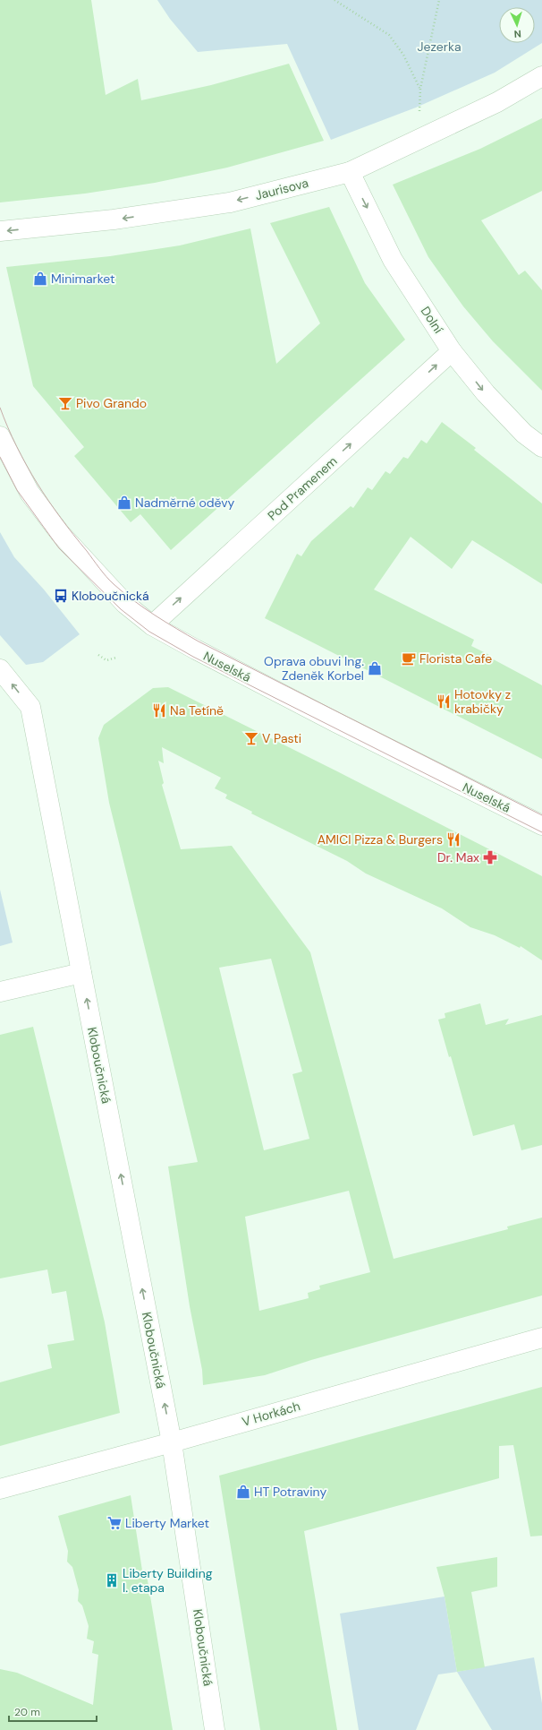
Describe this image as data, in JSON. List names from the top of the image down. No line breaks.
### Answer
{"streets":{"street":["Jaurisova","Dolní","Pod Pramenem","Nuselská","Kloboučnická","V Horkách"]},"crossings":[["Jaurisova","Dolní"],["Dolní","Pod Pramenem"],["Pod Pramenem","Nuselská"],["Kloboučnická","V Horkách"]],"one_way":["Jaurisova","Dolní","Pod Pramenem","Kloboučnická"],"parks":["Jezerka"],"places":{"shop":["Minimarket","Nadměrné oděvy","Oprava obuvi Ing. Zdeněk Korbel","HT Potraviny"],"bar":["Pivo Grando","V Pasti"],"bus stop":["Kloboučnická"],"cafe":["Florista Cafe"],"restaurant":["Hotovky z krabičky","Na Tetíně","AMICI Pizza & Burgers"],"pharmacy":["Dr. Max"],"supermarket":["Liberty Market"],"building":["Liberty Building I. etapa"]},"scale_bar":"20 m","north":"bottom"}
